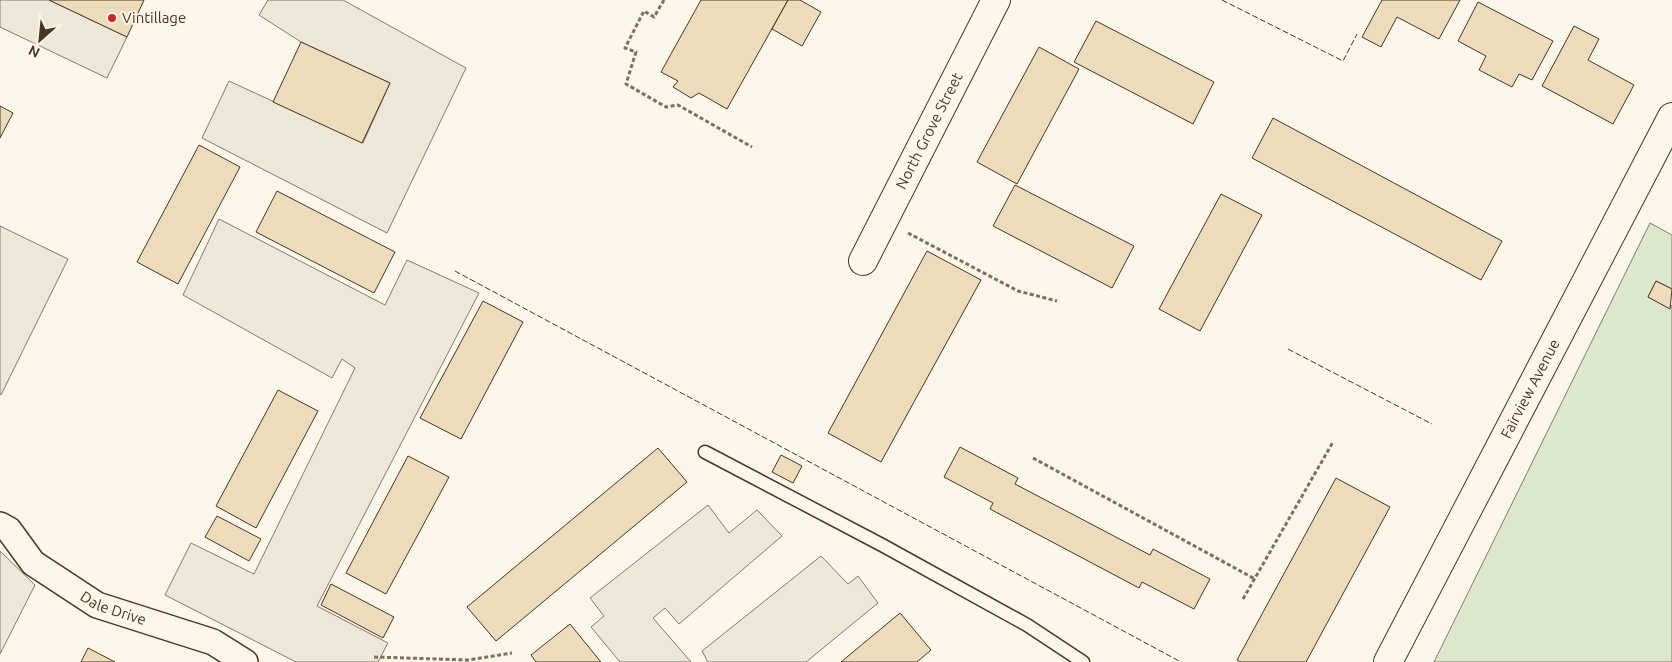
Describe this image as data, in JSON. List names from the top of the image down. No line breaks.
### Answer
{"streets":{"street":["North Grove Street","Fairview Avenue","Dale Drive"]},"places":["Vintillage"],"north":"bottom left"}
